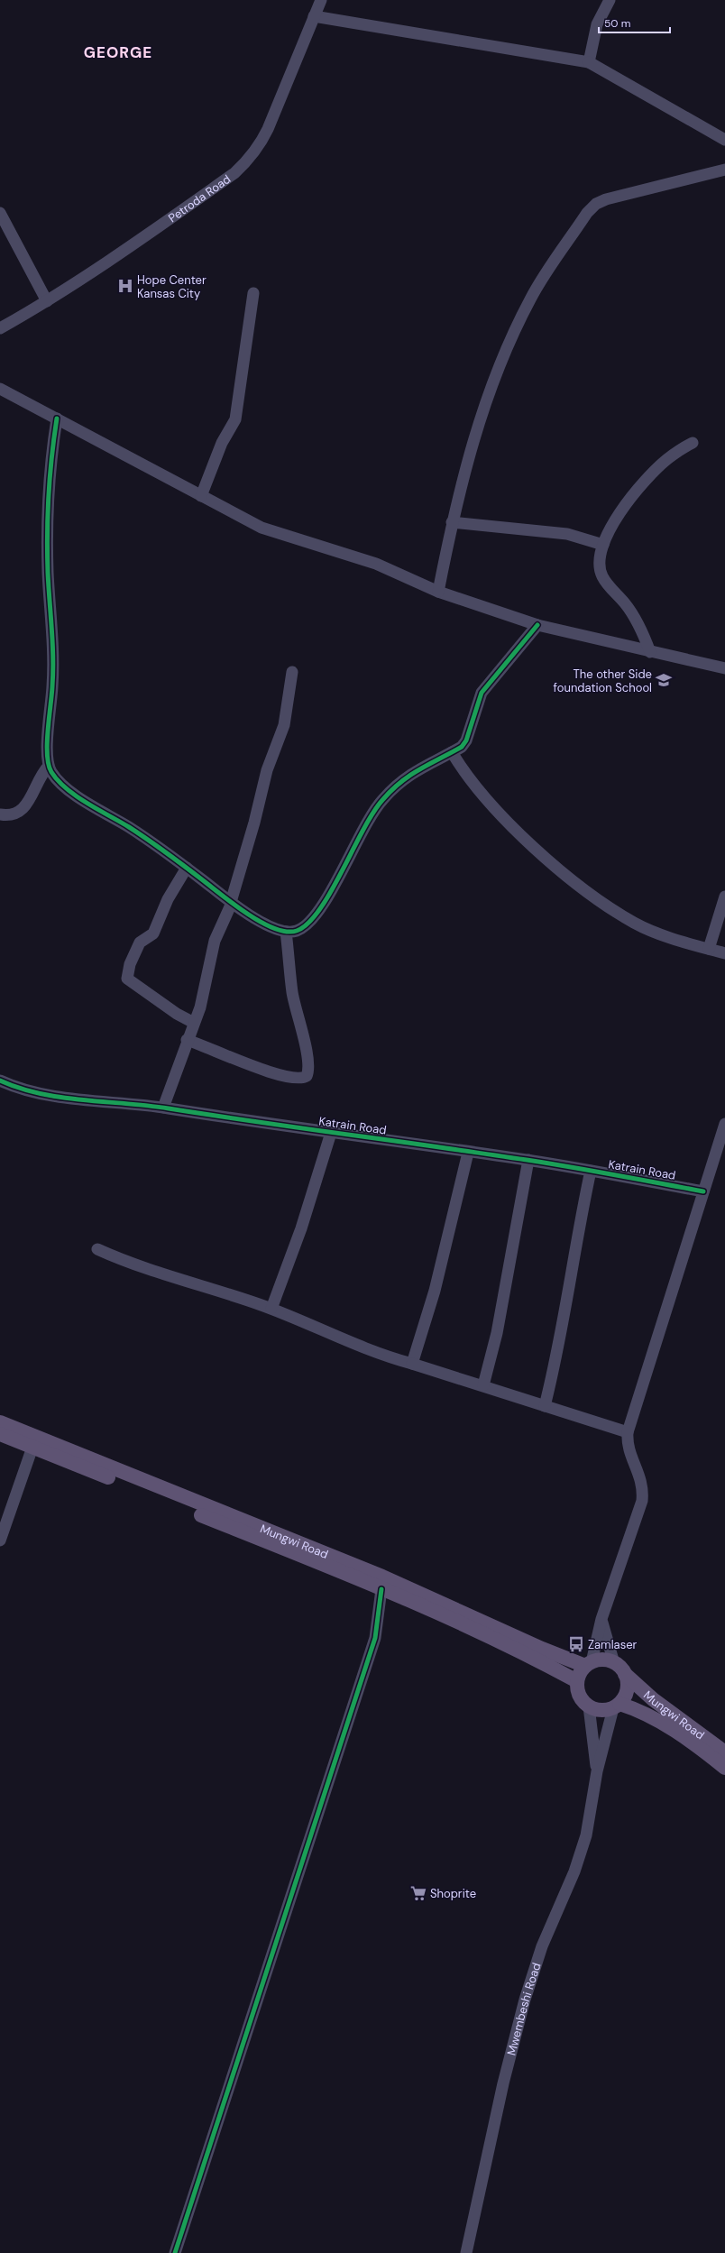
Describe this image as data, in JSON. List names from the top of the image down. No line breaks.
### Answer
{"streets":{"main road":["Mungwi Road"],"street":["Petroda Road","Katrain Road","Mwembeshi Road"]},"districts":["GEORGE"],"places":{"hospital":["Hope Center Kansas City"],"school or university":["The other Side foundation School"],"bus stop":["Zamlaser"],"supermarket":["Shoprite"]},"scale_bar":"50 m"}
